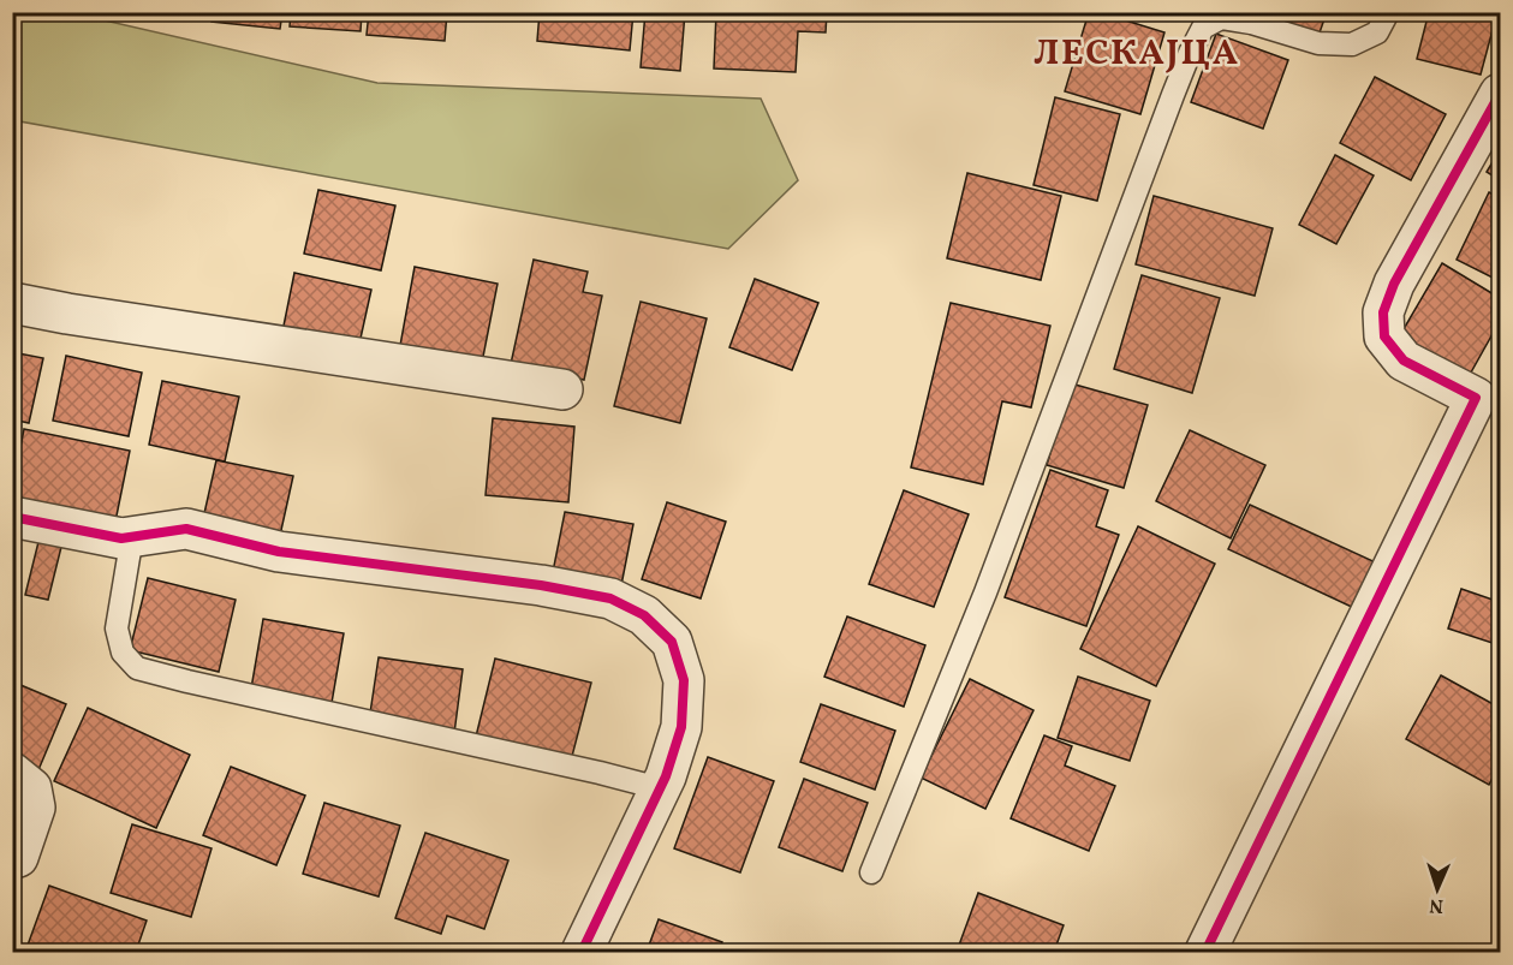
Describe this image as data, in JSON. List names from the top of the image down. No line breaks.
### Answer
{"districts":["ЛЕСКАЈЦА"],"north":"bottom"}
